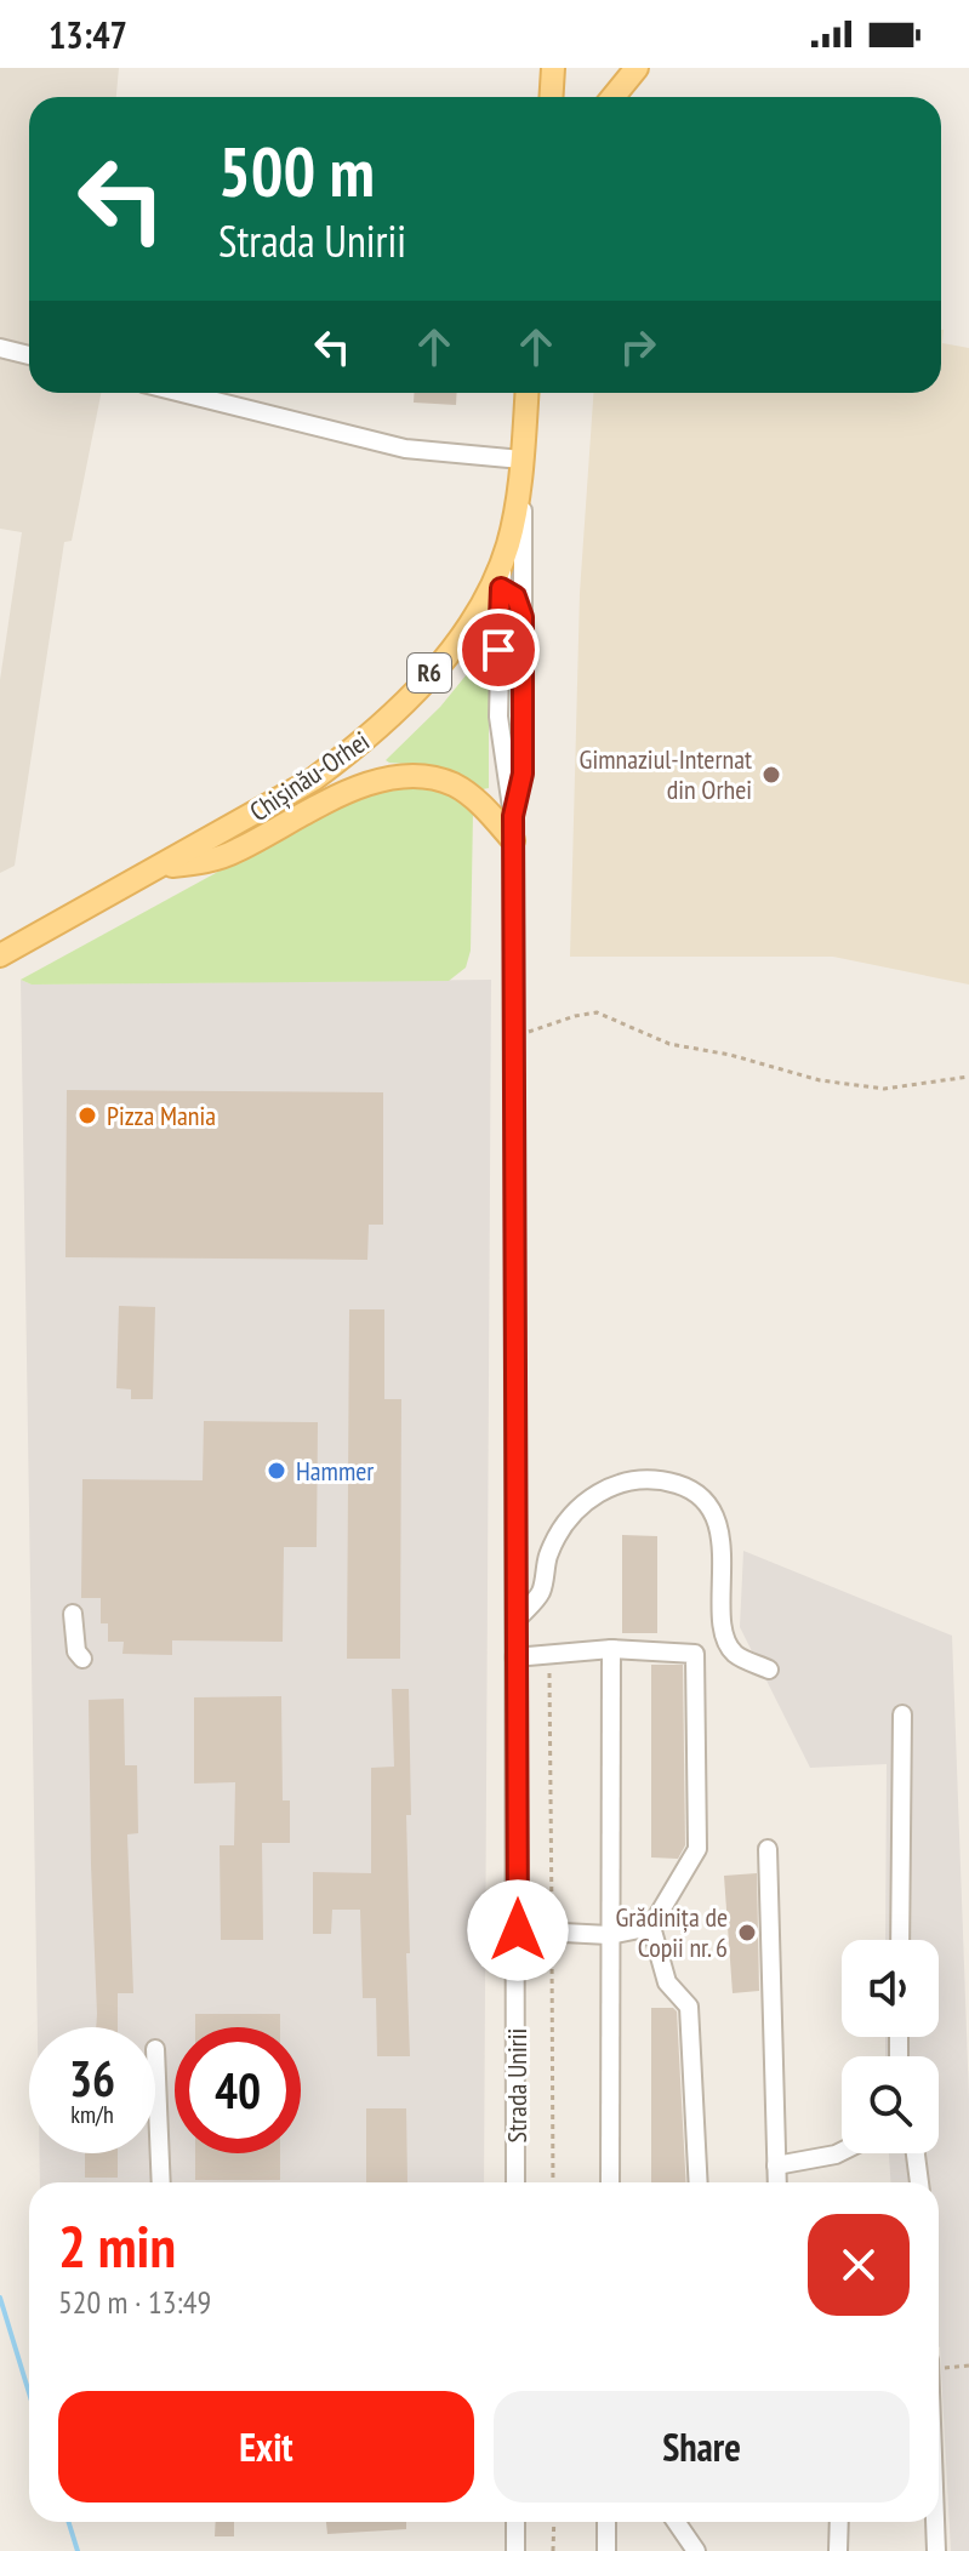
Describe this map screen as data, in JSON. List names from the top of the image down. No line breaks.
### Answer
{"streets":{"main road":["R6","Chișinău-Orhei"],"street":["Strada Unirii"]},"crossings":[["Chișinău-Orhei","Strada Unirii"]],"places":["Gimnaziul-Internat din Orhei","Pizza Mania","Hammer","Grădinița de Copii nr. 6"],"page":{"status":"13:47","turn":["500 m","Strada Unirii"],"speed":"36 km/h","limit":"40","heading":["2 min","520 m · 13:49"],"buttons":["Exit","Share"]}}
